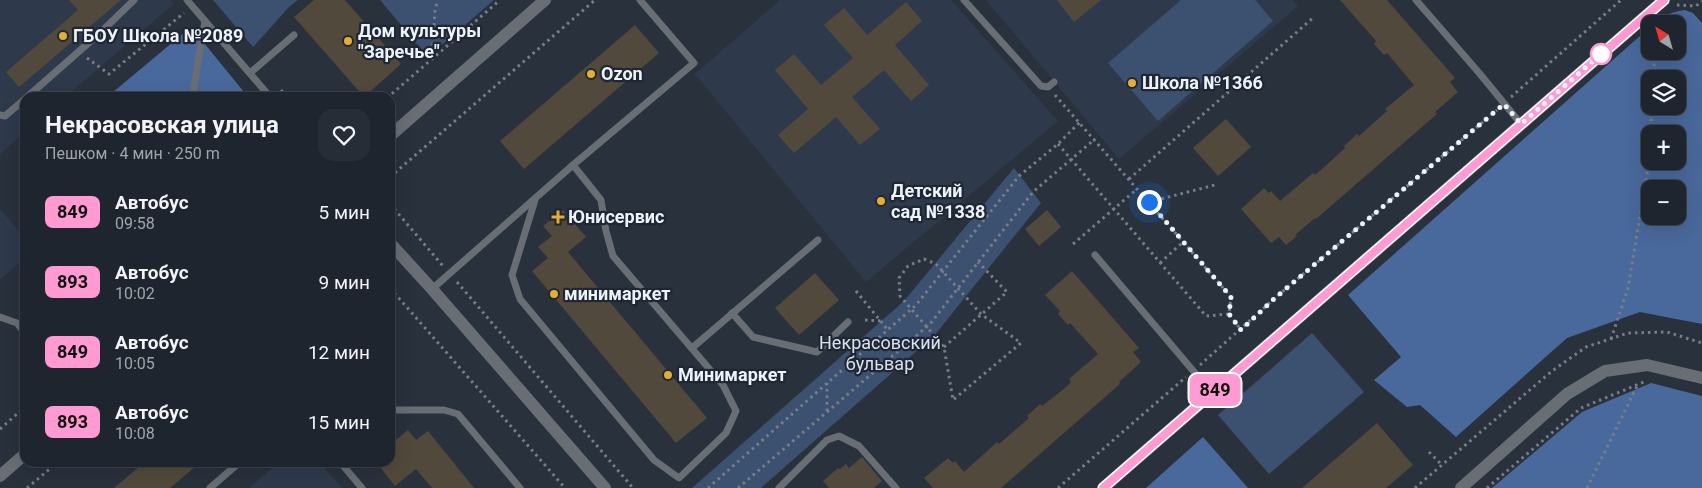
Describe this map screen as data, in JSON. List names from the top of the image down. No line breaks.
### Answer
{"parks":["Некрасовский бульвар"],"places":{"other":["ГБОУ Школа №2089","Дом культуры \"Заречье\"","Ozon","Школа №1366","Детский сад №1338","минимаркет","Минимаркет"],"health":["Юнисервис"]},"lines":["bus line 849"],"north":"top left","page":{"on_map":"849","map_buttons":["+","−"],"heading":["Некрасовская улица","Пешком · 4 мин · 250 m"],"list":[{"mark":"849","name":"Автобус","note":"09:58","value":"5 мин"},{"mark":"893","name":"Автобус","note":"10:02","value":"9 мин"},{"mark":"849","name":"Автобус","note":"10:05","value":"12 мин"},{"mark":"893","name":"Автобус","note":"10:08","value":"15 мин"}]}}
